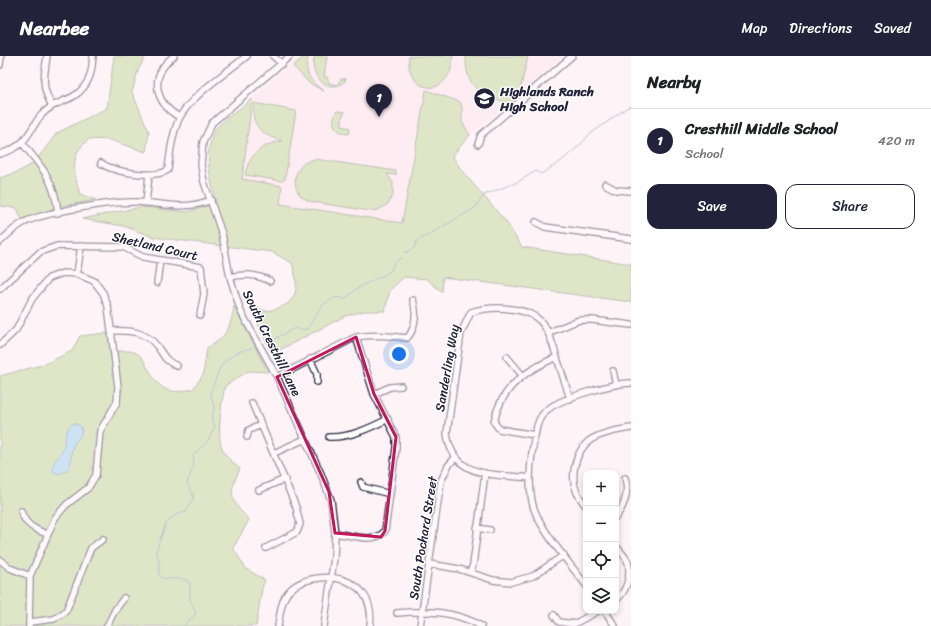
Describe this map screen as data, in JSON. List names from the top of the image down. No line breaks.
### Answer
{"streets":{"street":["Shetland Court","South Cresthill Lane","Sanderling Way","South Pochard Street"]},"crossings":[["Sanderling Way","South Pochard Street"]],"places":{"school or university":["Highlands Ranch High School"]},"page":{"header":"Nearbee","nav":["Map","Directions","Saved"],"heading":"Nearby","pins":"1","list":[{"mark":"1","name":"Cresthill Middle School","note":"School","value":"420 m"}],"buttons":["Save","Share"],"map_buttons":["+","−"]}}
